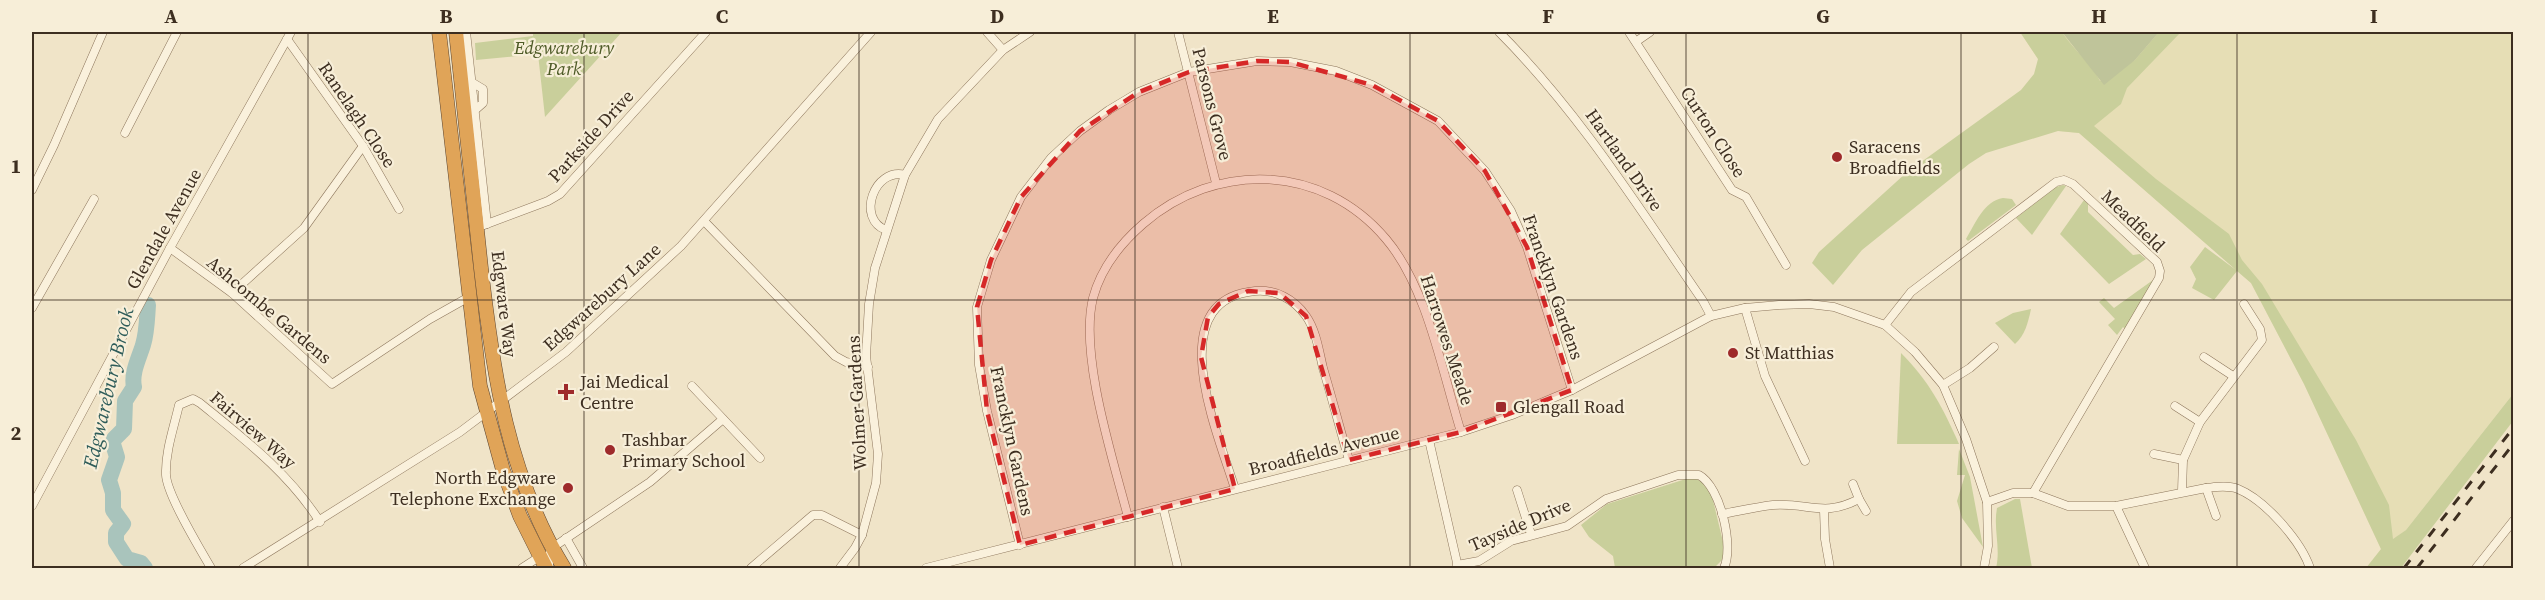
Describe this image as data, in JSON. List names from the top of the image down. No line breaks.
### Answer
{"streets":{"highway":["Edgware Way"],"street":["Parsons Grove","Ranelagh Close","Curton Close","Parkside Drive","Hartland Drive","Meadfield","Glendale Avenue","Francklyn Gardens","Edgwarebury Lane","Ashcombe Gardens","Harrowes Meade","Wolmer Gardens","Fairview Way","Broadfields Avenue","Tayside Drive"]},"crossings":[["Parsons Grove","Francklyn Gardens"],["Parsons Grove","Harrowes Meade"],["Ranelagh Close","Glendale Avenue"],["Parkside Drive","Edgware Way"],["Hartland Drive","Broadfields Avenue"],["Meadfield","Broadfields Avenue"],["Glendale Avenue","Ashcombe Gardens"],["Francklyn Gardens","Broadfields Avenue"],["Edgwarebury Lane","Edgware Way"],["Edgwarebury Lane","Fairview Way"],["Edgware Way","Ashcombe Gardens"],["Harrowes Meade","Broadfields Avenue"]],"water":["Edgwarebury Brook"],"parks":["Edgwarebury Park"],"places":{"other":["Saracens Broadfields","St Matthias","Tashbar Primary School","North Edgware Telephone Exchange"],"health":["Jai Medical Centre"],"transit":["Glengall Road"]},"grid":{"columns":["A","B","C","D","E","F","G","H","I"],"rows":["1","2"]}}
